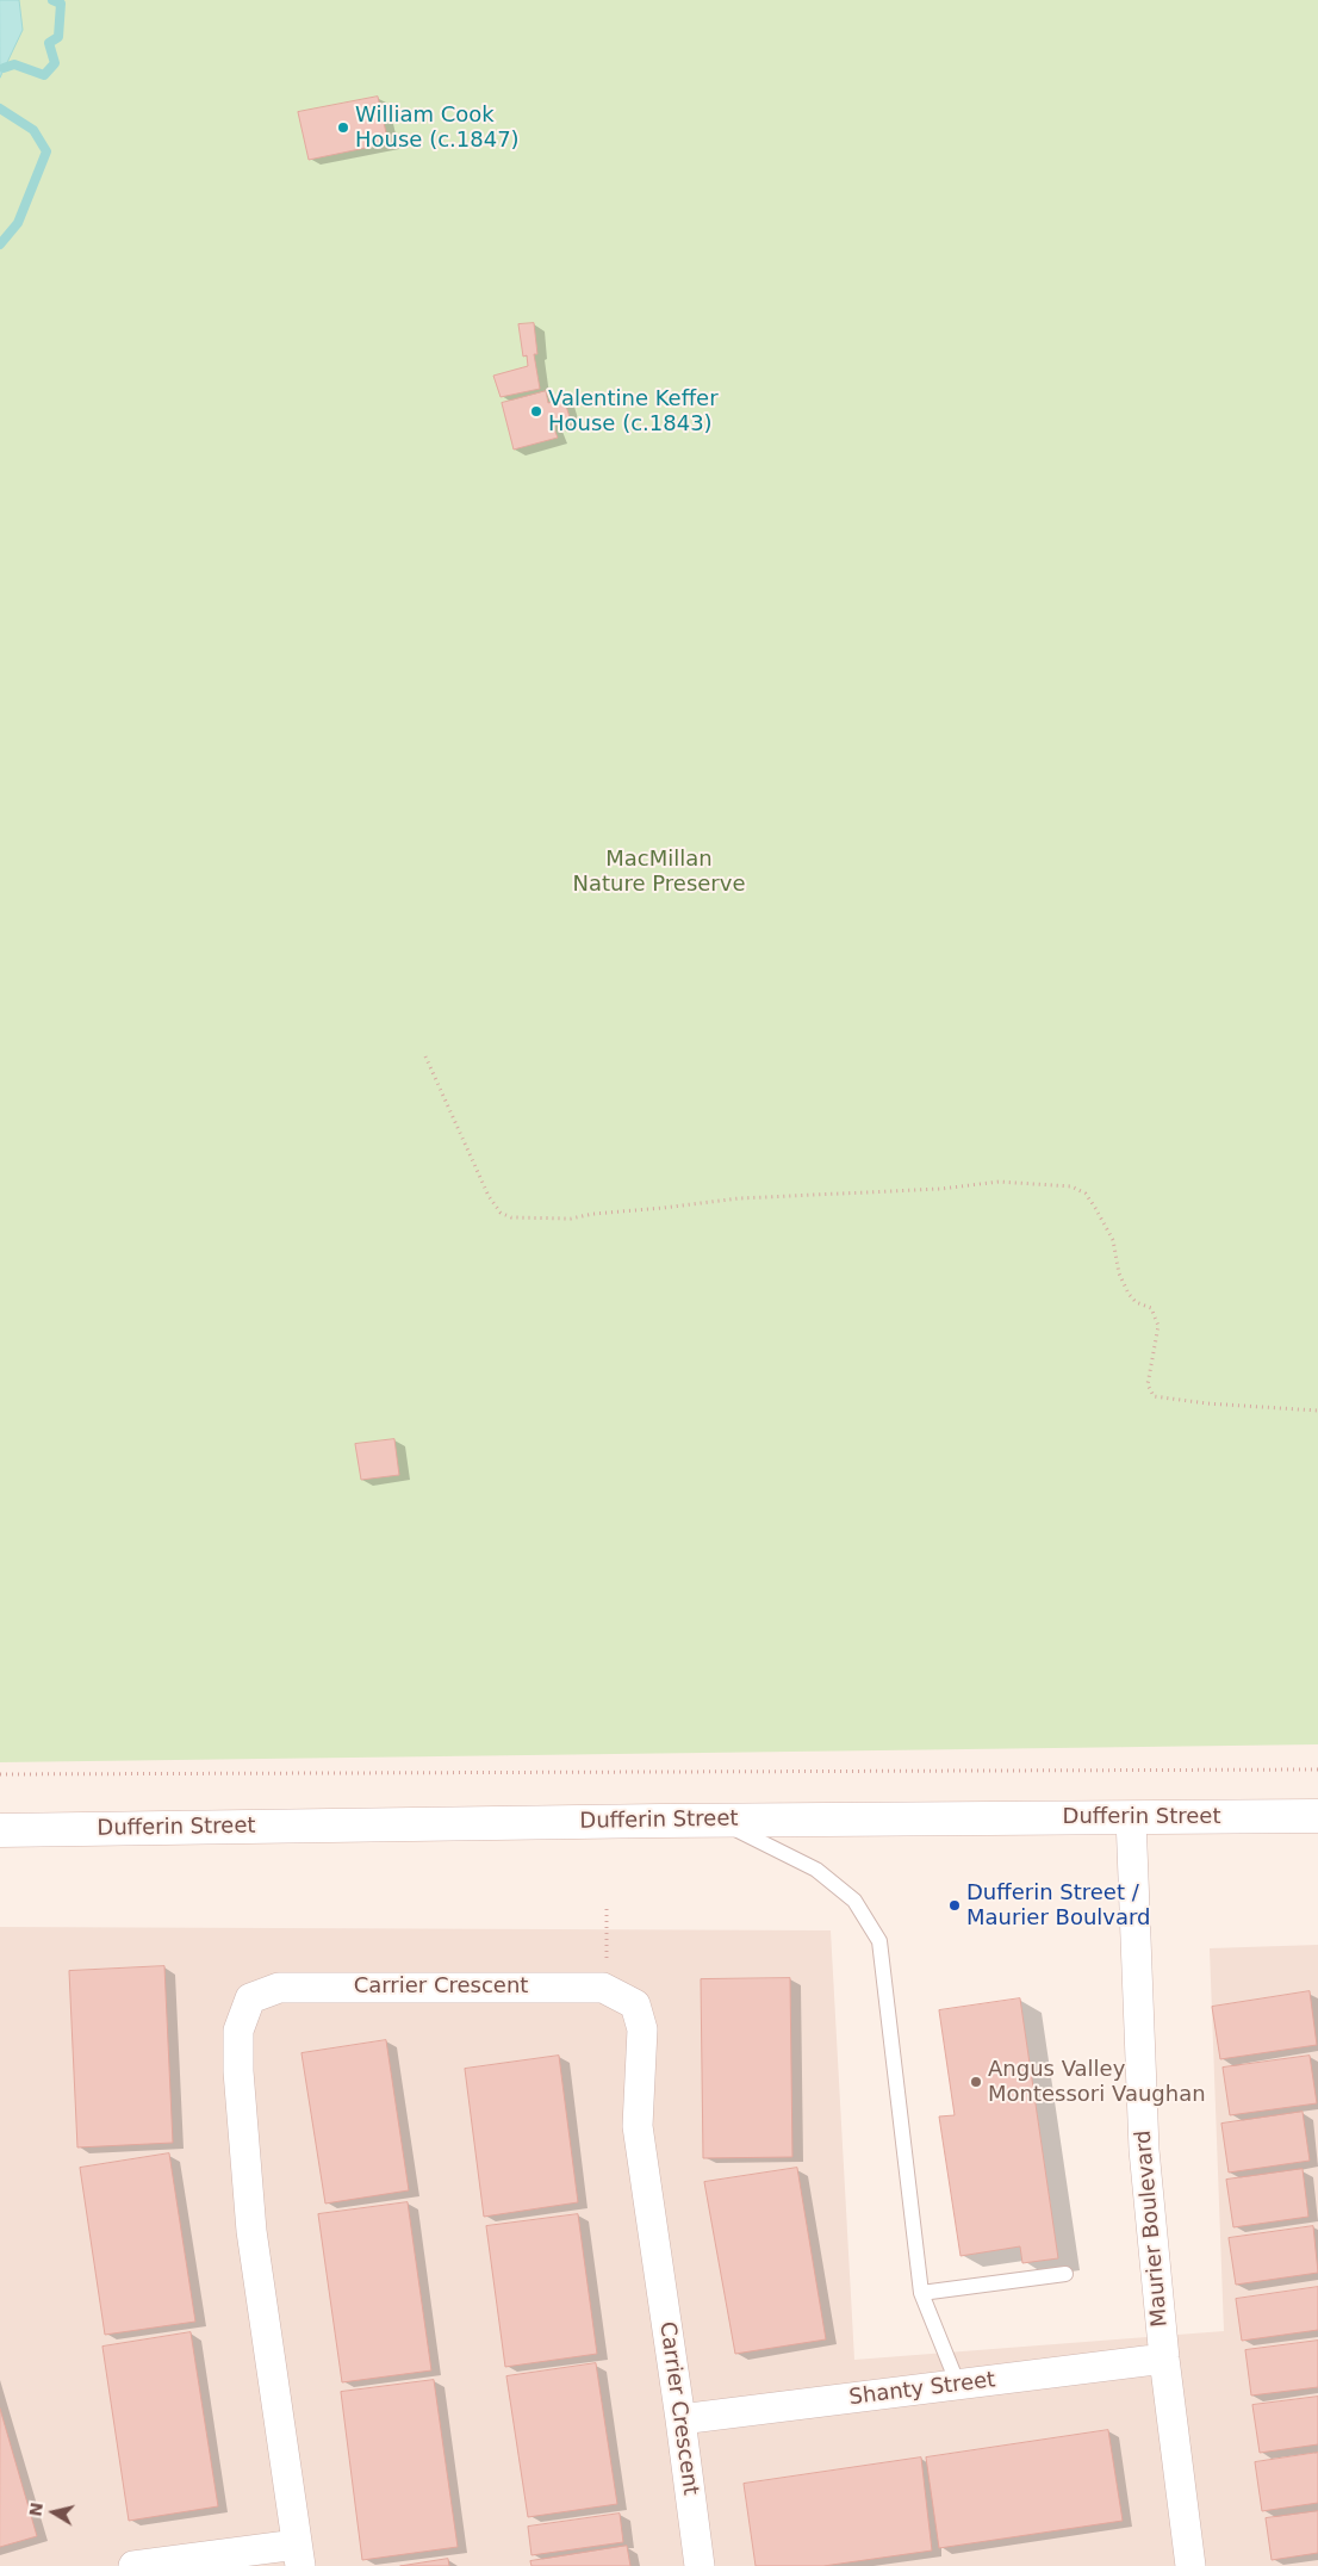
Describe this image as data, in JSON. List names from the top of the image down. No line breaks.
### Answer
{"streets":{"main road":["Dufferin Street"],"street":["Carrier Crescent","Maurier Boulevard","Shanty Street"]},"crossings":[["Dufferin Street","Maurier Boulevard"],["Carrier Crescent","Shanty Street"],["Maurier Boulevard","Shanty Street"]],"parks":["MacMillan Nature Preserve"],"places":["William Cook House (c.1847)","Valentine Keffer House (c.1843)","Dufferin Street / Maurier Boulvard","Angus Valley Montessori Vaughan"],"north":"left"}
